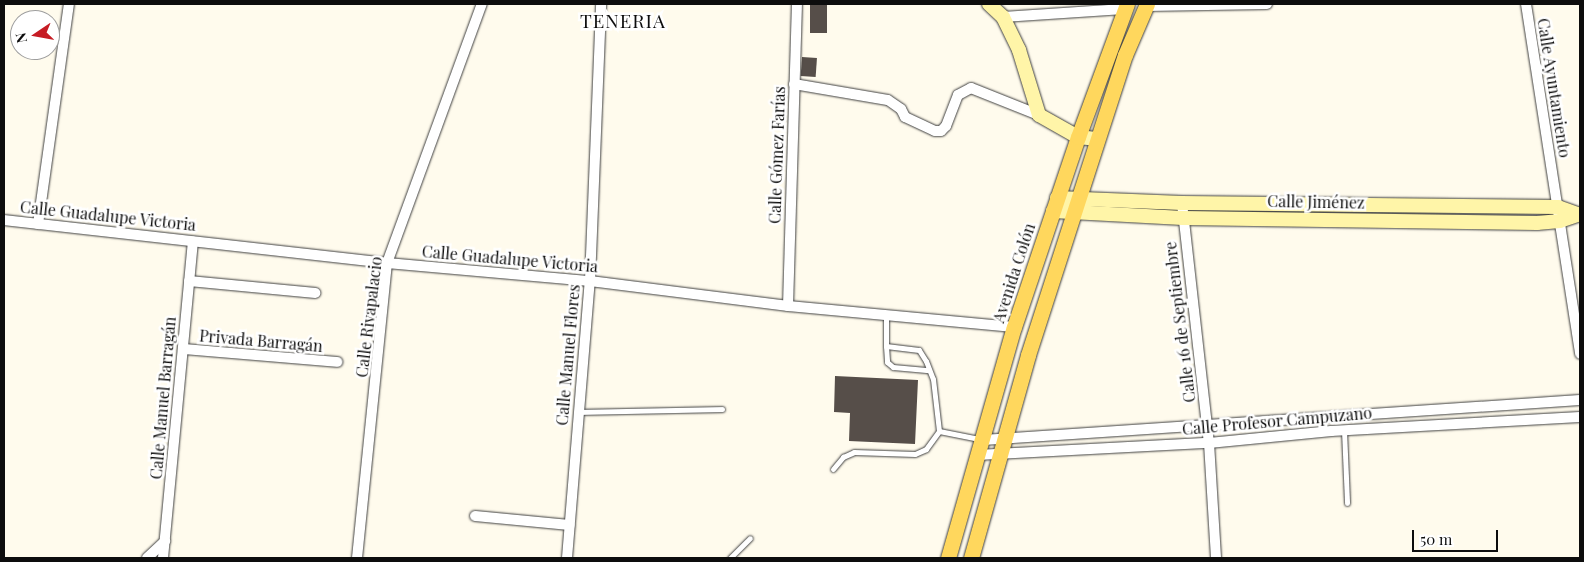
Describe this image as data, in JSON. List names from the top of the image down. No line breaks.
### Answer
{"streets":{"main road":["Avenida Colón"],"street":["Calle Ayuntamiento","Calle Gómez Farías","Calle Jiménez","Calle Guadalupe Victoria","Calle Rivapalacio","Calle 16 de Septiembre","Privada Barragán","Calle Manuel Flores","Calle Manuel Barragán","Calle Profesor Campuzano"]},"crossings":[["Calle Ayuntamiento","Calle Jiménez"],["Calle Gómez Farías","Calle Guadalupe Victoria"],["Calle Jiménez","Avenida Colón"],["Calle Jiménez","Calle 16 de Septiembre"],["Calle Guadalupe Victoria","Avenida Colón"],["Calle Guadalupe Victoria","Calle Rivapalacio"],["Calle Guadalupe Victoria","Calle Manuel Flores"],["Calle Guadalupe Victoria","Calle Manuel Barragán"],["Avenida Colón","Calle Profesor Campuzano"],["Calle 16 de Septiembre","Calle Profesor Campuzano"],["Privada Barragán","Calle Manuel Barragán"]],"districts":["TENERIA"],"scale_bar":"50 m","north":"left"}
